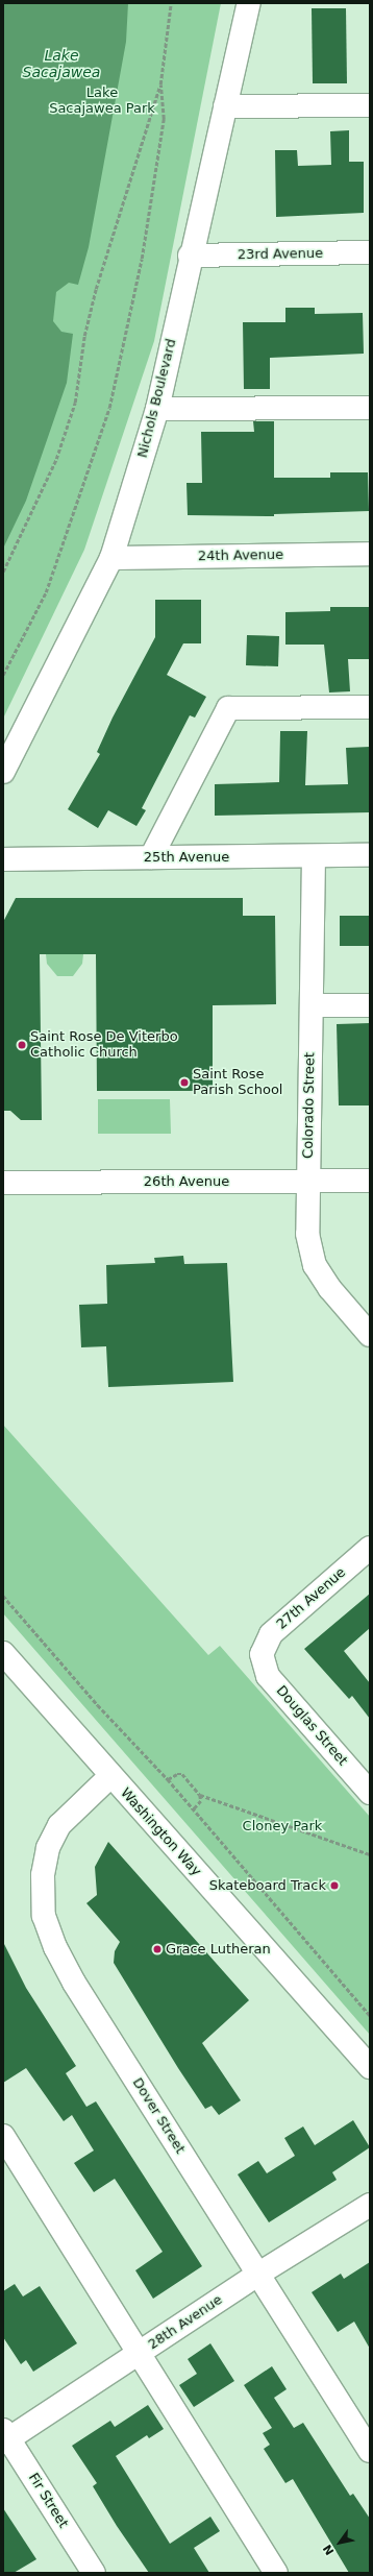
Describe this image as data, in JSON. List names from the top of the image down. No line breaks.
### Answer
{"streets":{"street":["23rd Avenue","Nichols Boulevard","24th Avenue","25th Avenue","Colorado Street","26th Avenue","27th Avenue","Douglas Street","Washington Way","Dover Street","28th Avenue","Fir Street"]},"crossings":[["23rd Avenue","Nichols Boulevard"],["Nichols Boulevard","24th Avenue"],["25th Avenue","Colorado Street"],["Colorado Street","26th Avenue"],["27th Avenue","Douglas Street"],["Washington Way","Dover Street"],["Dover Street","28th Avenue"],["28th Avenue","Fir Street"]],"water":["Lake Sacajawea"],"parks":["Lake Sacajawea Park","Cloney Park"],"places":["Saint Rose De Viterbo Catholic Church","Saint Rose Parish School","Skateboard Track","Grace Lutheran"],"north":"bottom left"}
